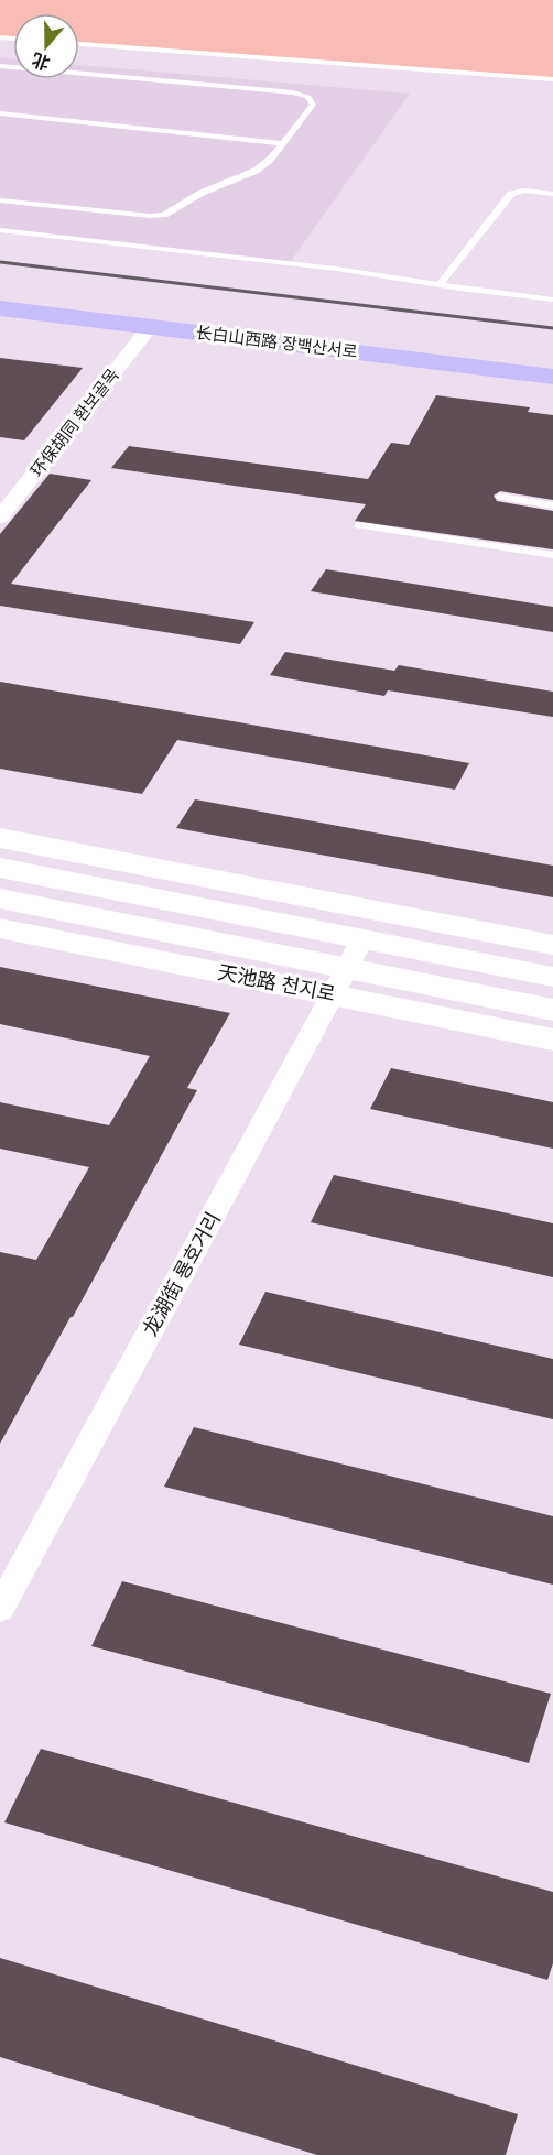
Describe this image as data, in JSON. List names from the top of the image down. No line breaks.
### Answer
{"streets":{"main road":["长白山西路 장백산서로"],"street":["环保胡同 환보골목","天池路 천지로","龙湖街 룡호거리"]},"crossings":[["长白山西路 장백산서로","环保胡同 환보골목"],["天池路 천지로","龙湖街 룡호거리"]],"north":"bottom"}
